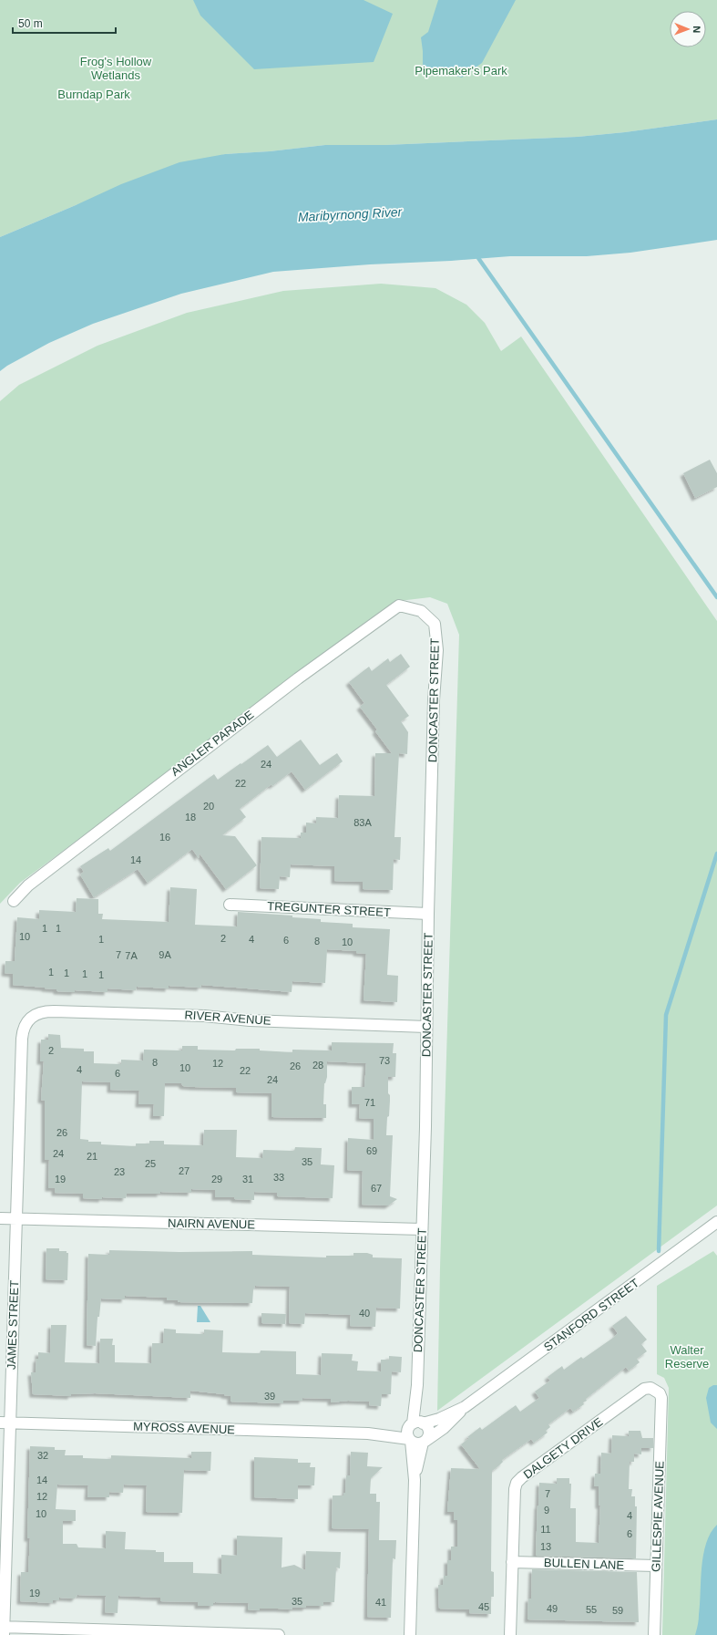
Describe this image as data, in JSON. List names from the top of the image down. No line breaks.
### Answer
{"streets":{"street":["DONCASTER STREET","ANGLER PARADE","TREGUNTER STREET","RIVER AVENUE","NAIRN AVENUE","STANFORD STREET","JAMES STREET","MYROSS AVENUE","DALGETY DRIVE","GILLESPIE AVENUE","BULLEN LANE"]},"crossings":[["DONCASTER STREET","ANGLER PARADE"],["DONCASTER STREET","TREGUNTER STREET"],["DONCASTER STREET","RIVER AVENUE"],["DONCASTER STREET","NAIRN AVENUE"],["DONCASTER STREET","STANFORD STREET"],["DONCASTER STREET","MYROSS AVENUE"],["RIVER AVENUE","JAMES STREET"],["NAIRN AVENUE","JAMES STREET"],["STANFORD STREET","MYROSS AVENUE"],["JAMES STREET","MYROSS AVENUE"],["DALGETY DRIVE","GILLESPIE AVENUE"],["DALGETY DRIVE","BULLEN LANE"],["GILLESPIE AVENUE","BULLEN LANE"]],"water":["Maribyrnong River"],"parks":["Frog's Hollow Wetlands","Pipemaker's Park","Burndap Park","Walter Reserve"],"house_numbers":["24","22","20","18","83A","16","14","1","1","10","2","1","4","6","8","10","7","9A","7A","1","1","1","1","2","73","8","12","28","26","10","4","22","6","24","71","26","69","24","21","35","25","27","23","33","19","29","31","67","40","39","32","14","7","12","9","10","4","11","6","13","19","35","41","45","49","55","59"],"scale_bar":"50 m","north":"right"}
